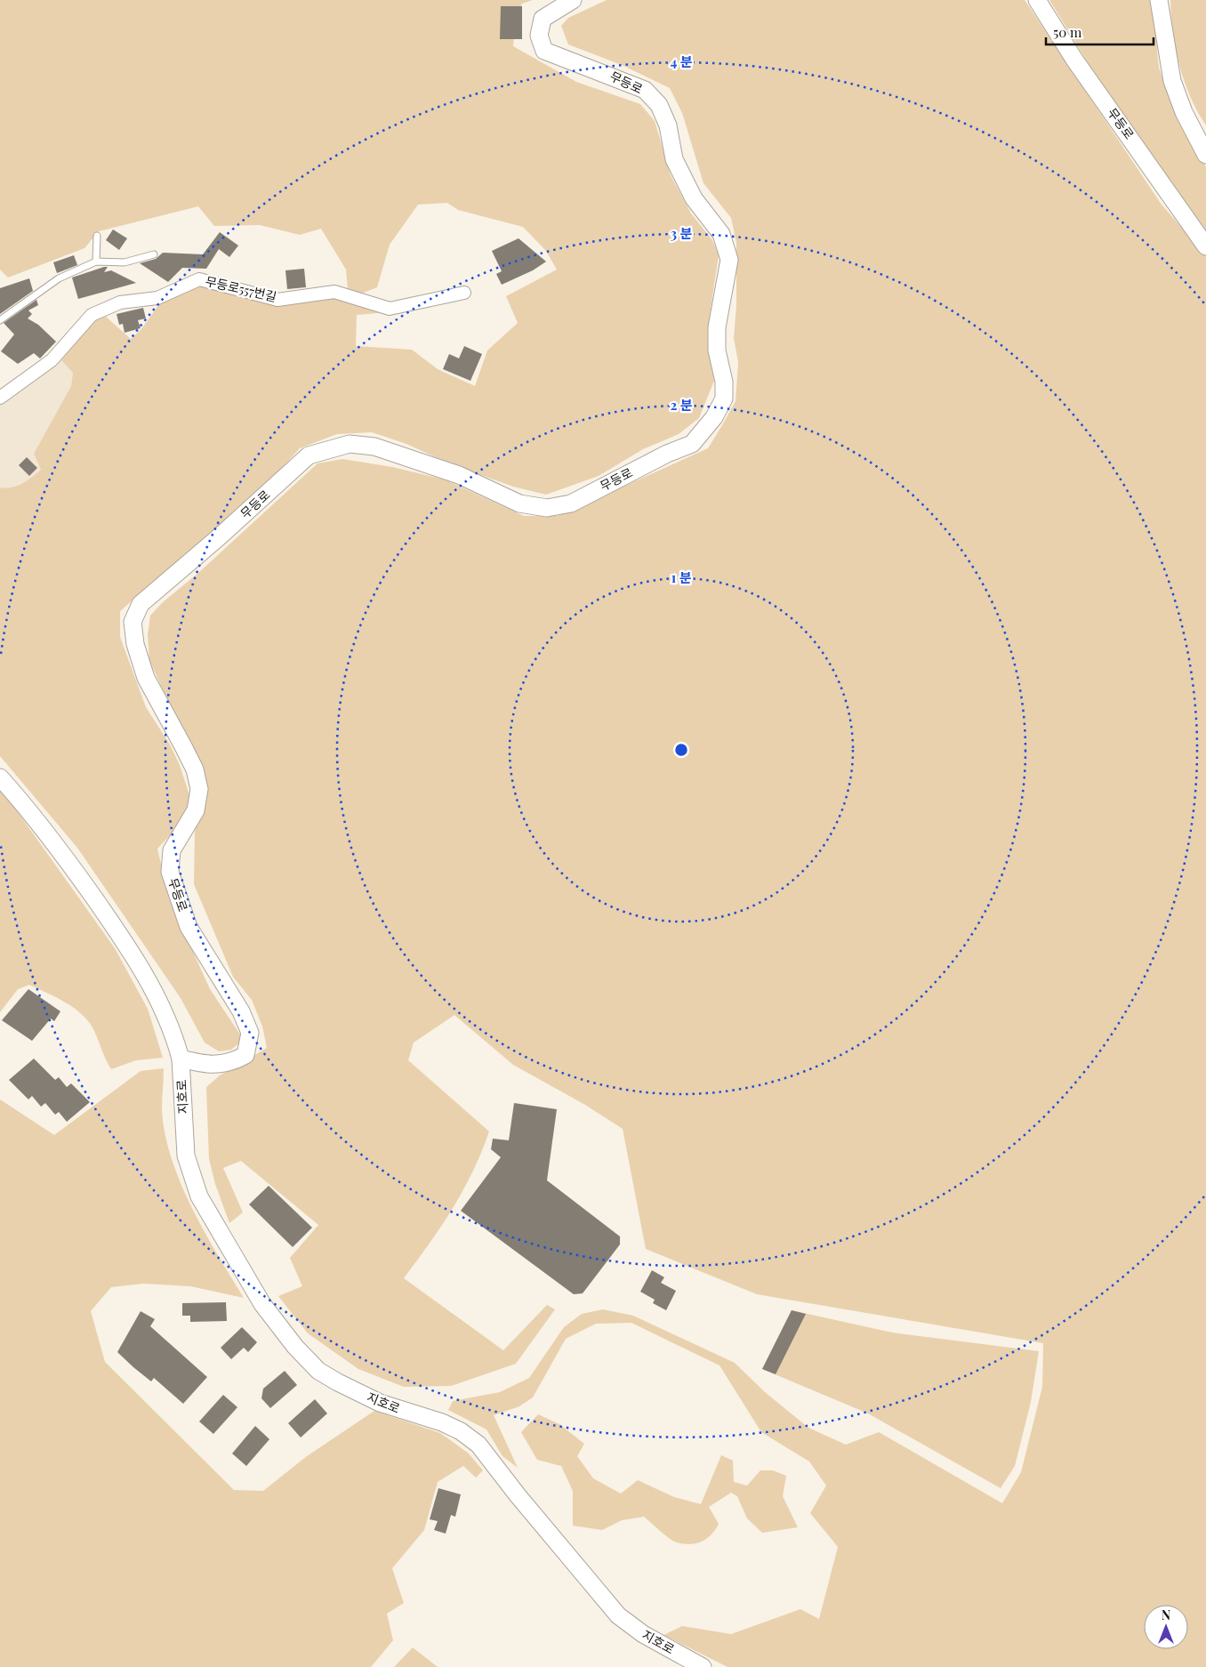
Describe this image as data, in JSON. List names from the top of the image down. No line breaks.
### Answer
{"streets":{"main road":["무등로","지호로"],"street":["무등로557번길"]},"crossings":[["무등로","지호로"]],"scale_bar":"50 m","north":"top","rings":["4 분","3 분","2 분","1 분"]}
